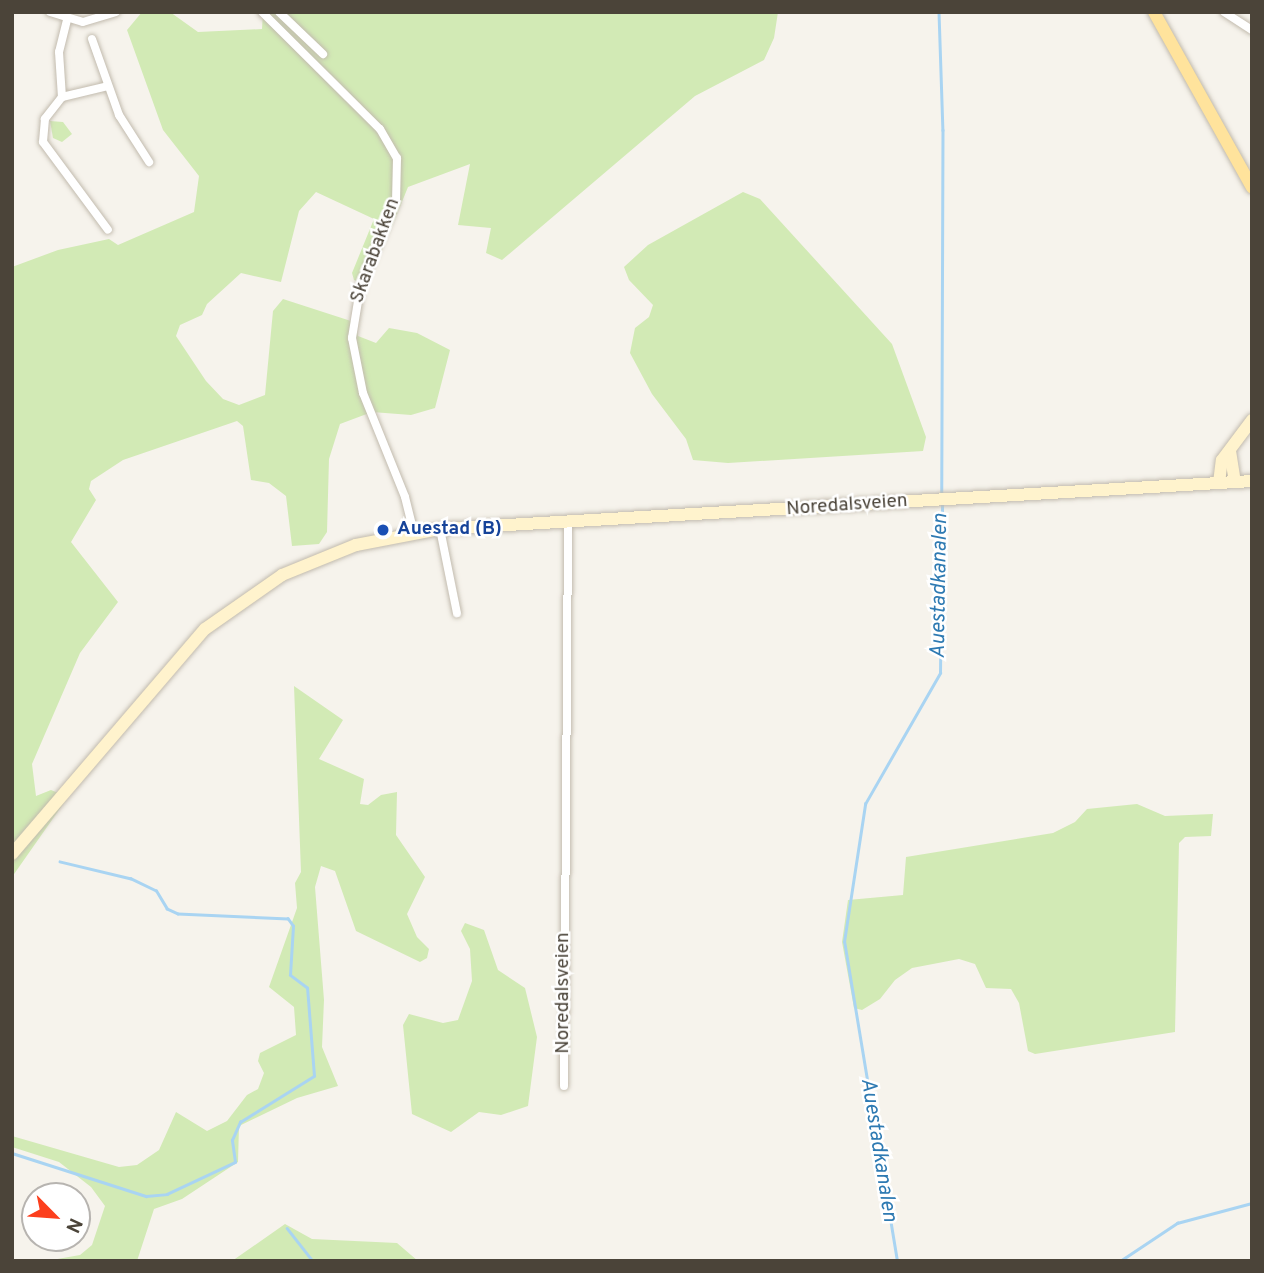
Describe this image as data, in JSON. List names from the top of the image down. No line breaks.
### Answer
{"streets":{"main road":["Noredalsveien"],"street":["Skarabakken"]},"crossings":[["Skarabakken","Noredalsveien"]],"water":["Auestadkanalen"],"places":["Auestad (B)"],"north":"bottom right"}
